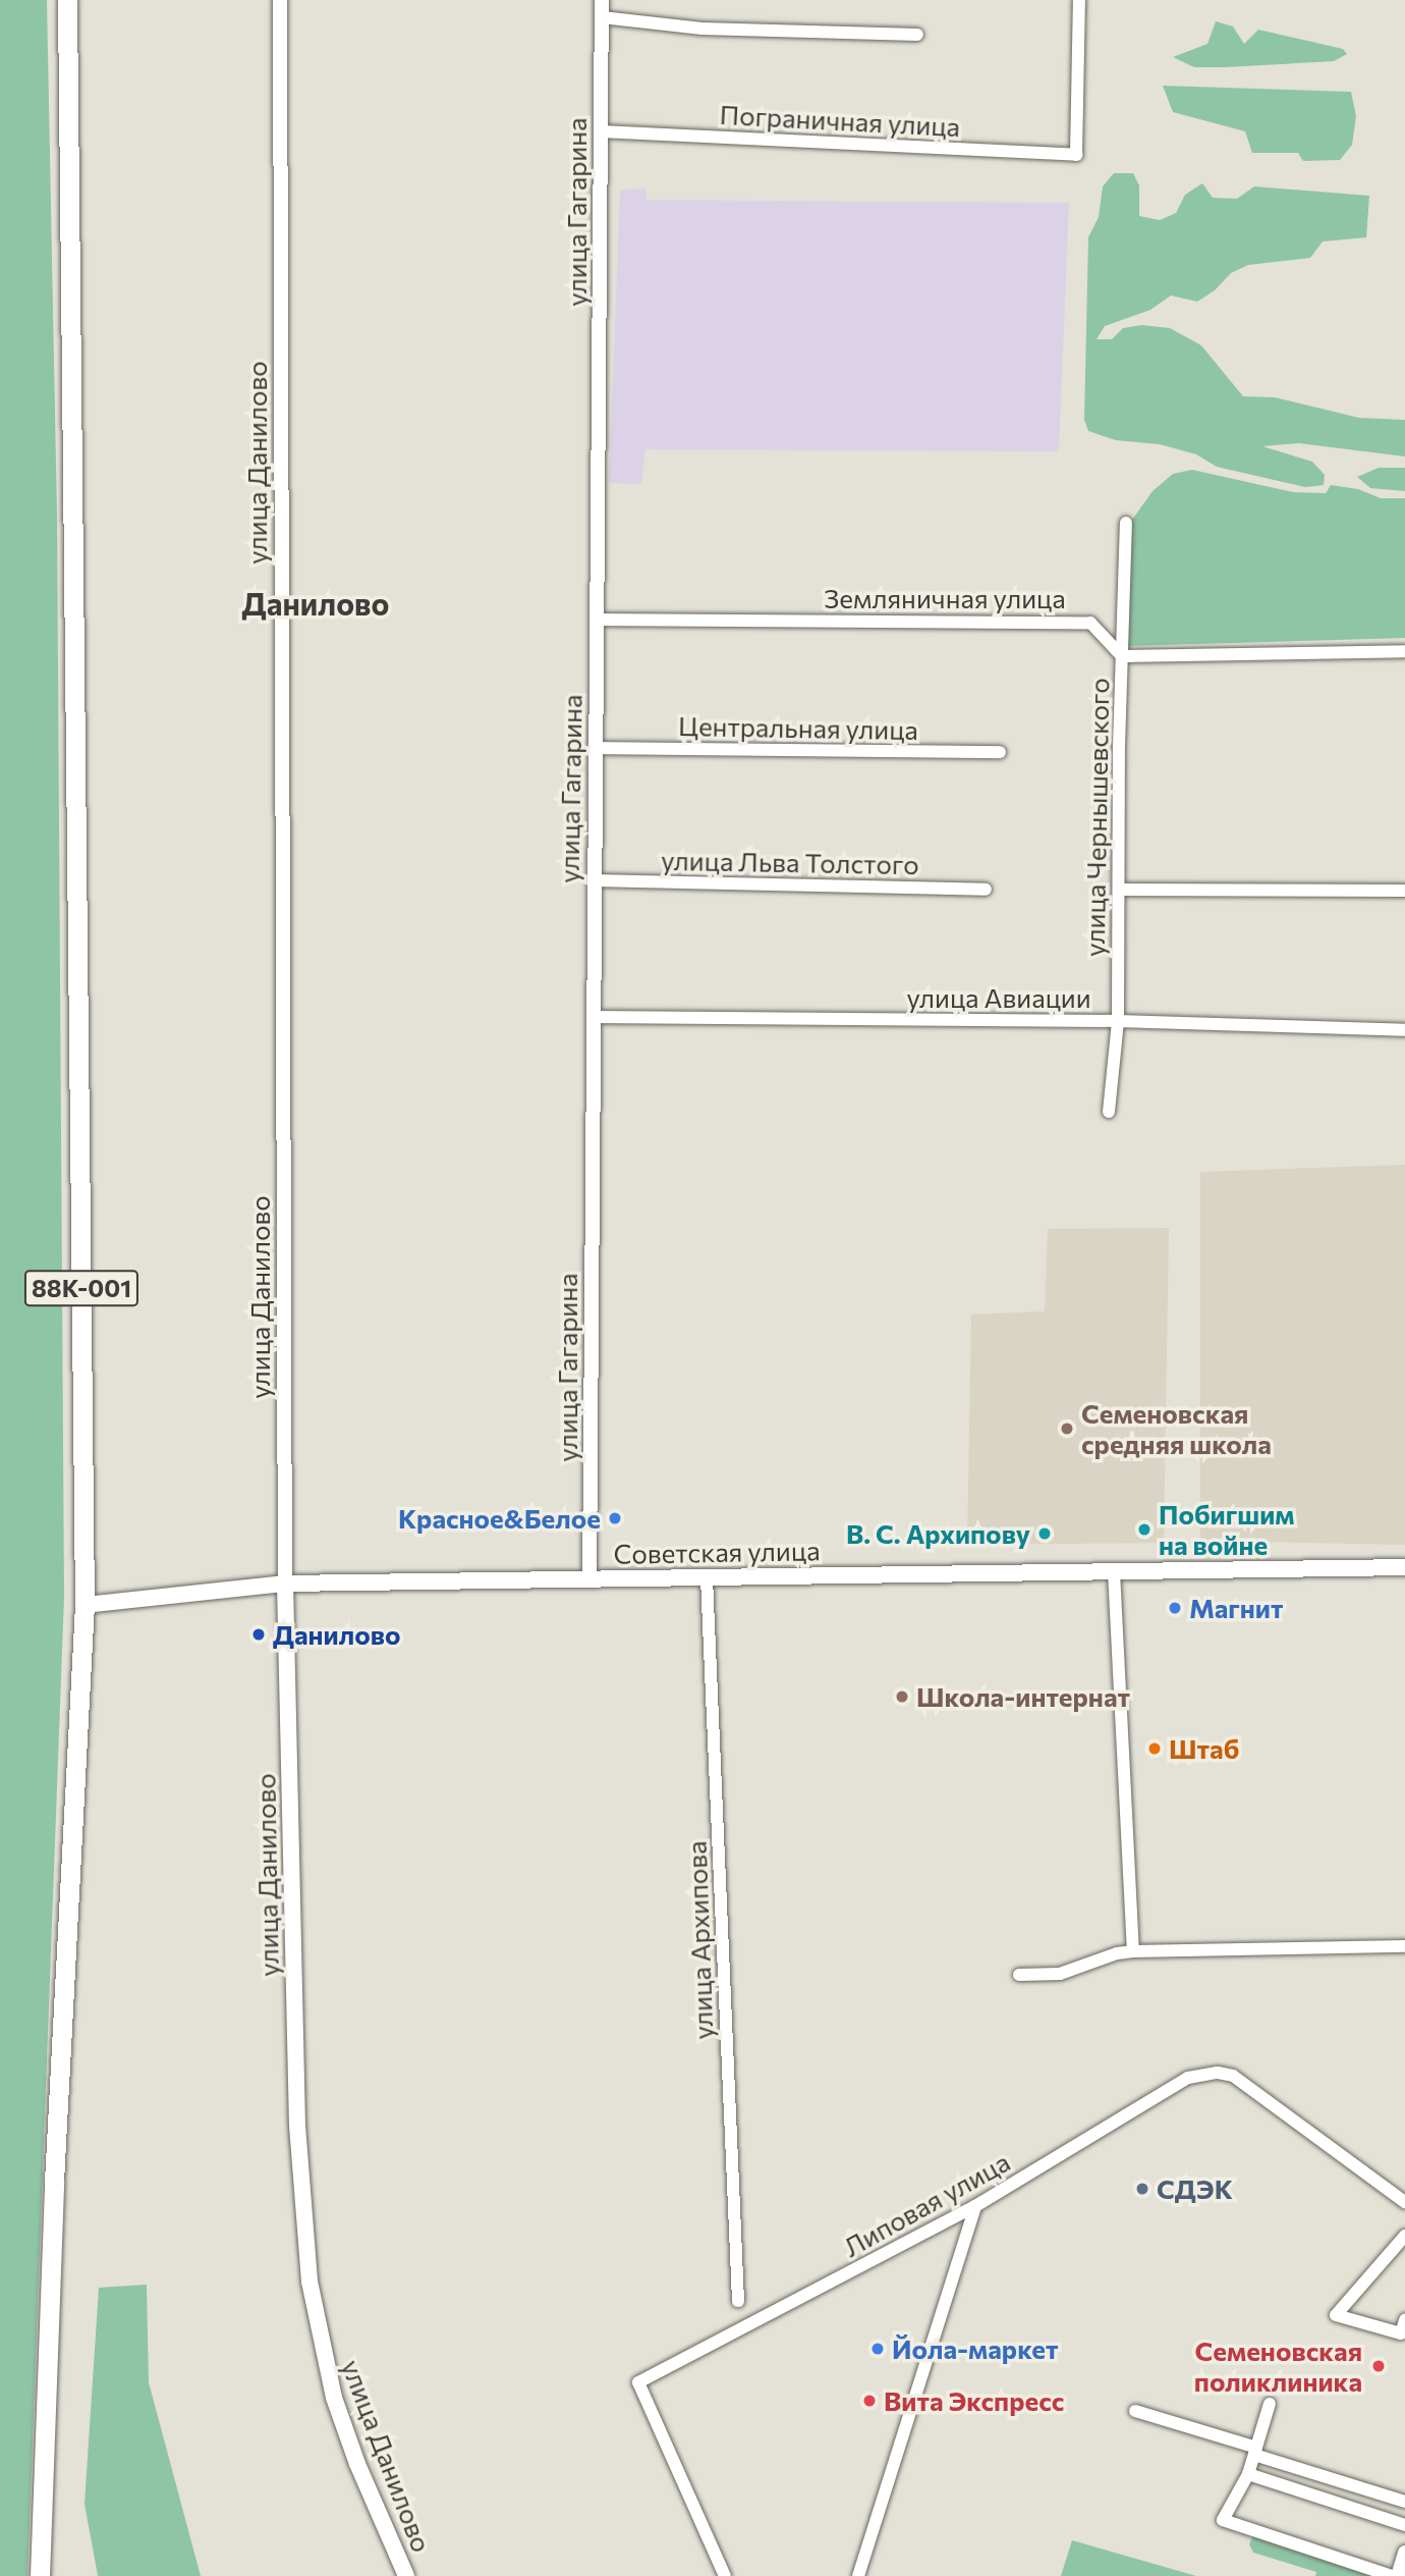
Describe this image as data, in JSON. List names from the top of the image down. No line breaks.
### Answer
{"streets":{"main road":["улица Данилово","88К-001","Советская улица"],"street":["Пограничная улица","улица Гагарина","Земляничная улица","Центральная улица","улица Чернышевского","улица Льва Толстого","улица Авиации","улица Архипова","Липовая улица"]},"crossings":[["Пограничная улица","улица Гагарина"],["улица Гагарина","Земляничная улица"],["улица Гагарина","Центральная улица"],["улица Гагарина","улица Льва Толстого"],["улица Гагарина","улица Авиации"],["улица Гагарина","Советская улица"],["улица Данилово","Советская улица"],["Земляничная улица","улица Чернышевского"],["улица Чернышевского","улица Авиации"],["88К-001","Советская улица"],["Советская улица","улица Архипова"]],"districts":["Данилово"],"places":["Семеновская средняя школа","Красное&Белое","Побигшим на войне","В. С. Архипову","Магнит","Данилово","Школа-интернат","Штаб","СДЭК","Йола-маркет","Семеновская поликлиника","Вита Экспресс"]}
